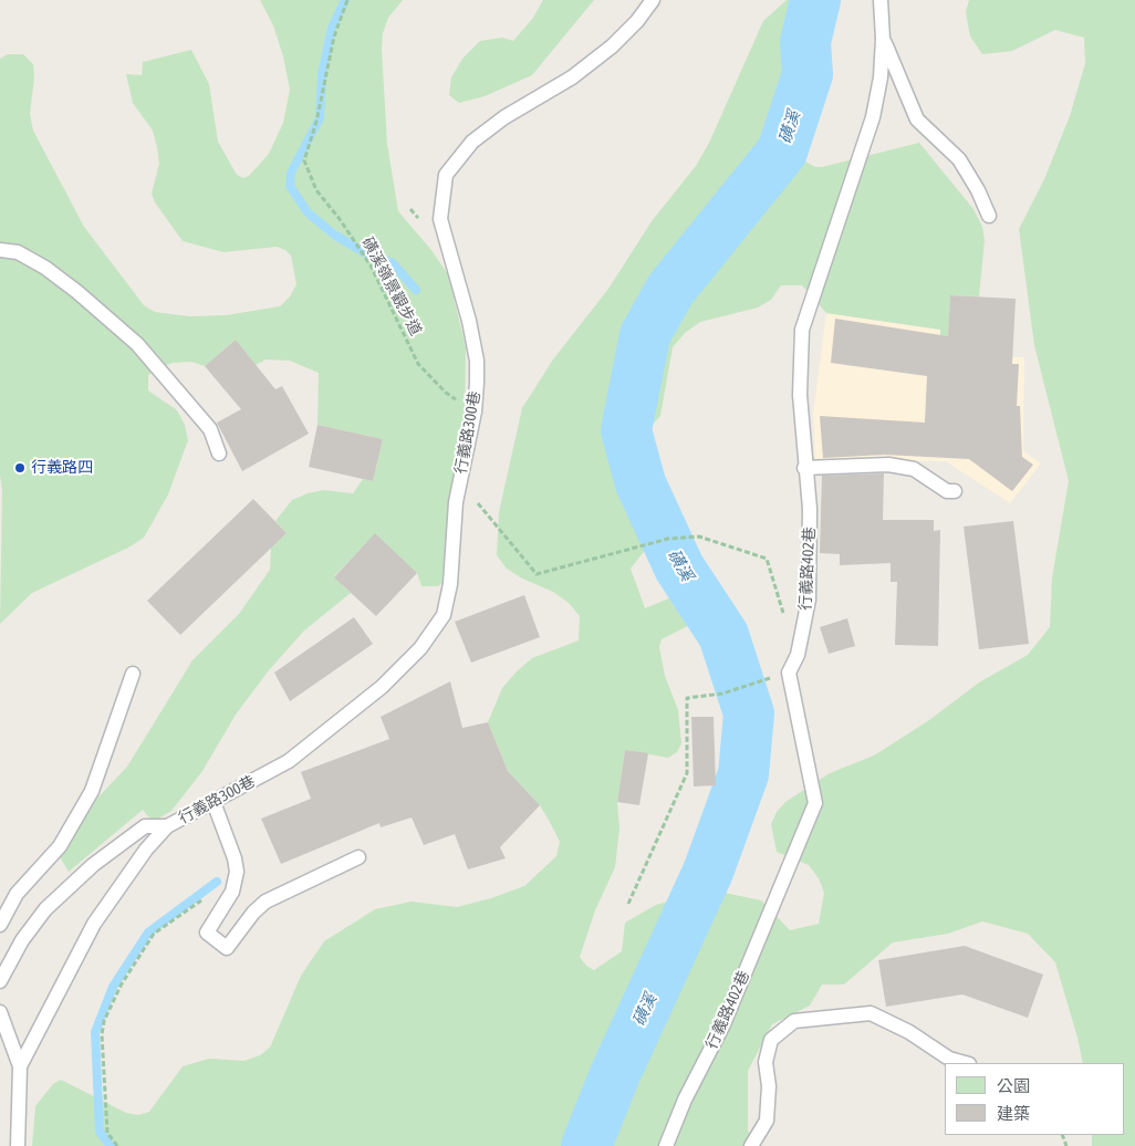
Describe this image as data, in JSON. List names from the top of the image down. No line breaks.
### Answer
{"streets":{"lane":["行義路300巷","行義路402巷"],"path":["磺溪嶺景觀步道"]},"crossings":[["磺溪嶺景觀步道","行義路300巷"]],"water":["磺溪"],"places":["行義路四"],"legend":["公園","建築"]}
